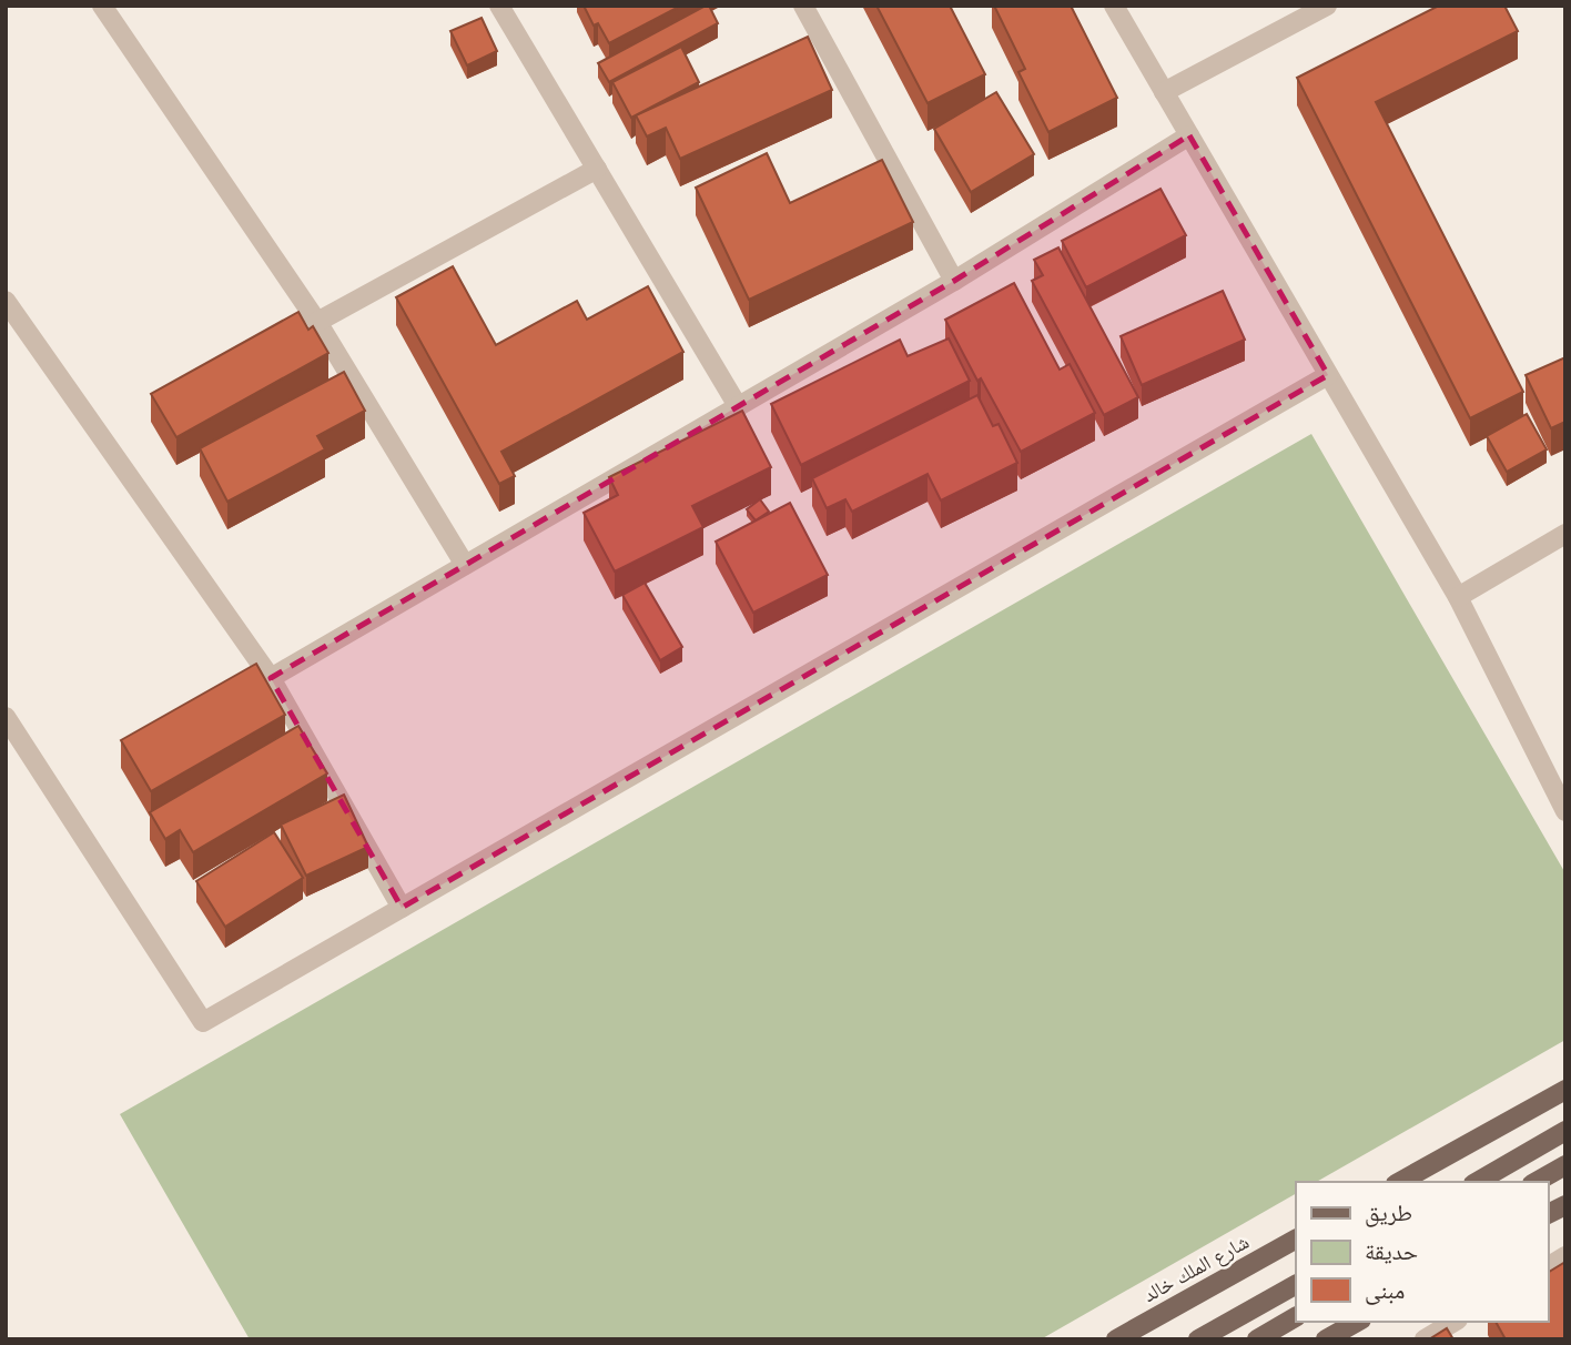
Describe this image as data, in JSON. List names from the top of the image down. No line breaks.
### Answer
{"streets":{"main road":["شارع الملك خالد"]},"legend":["طريق","حديقة","مبنى"]}
